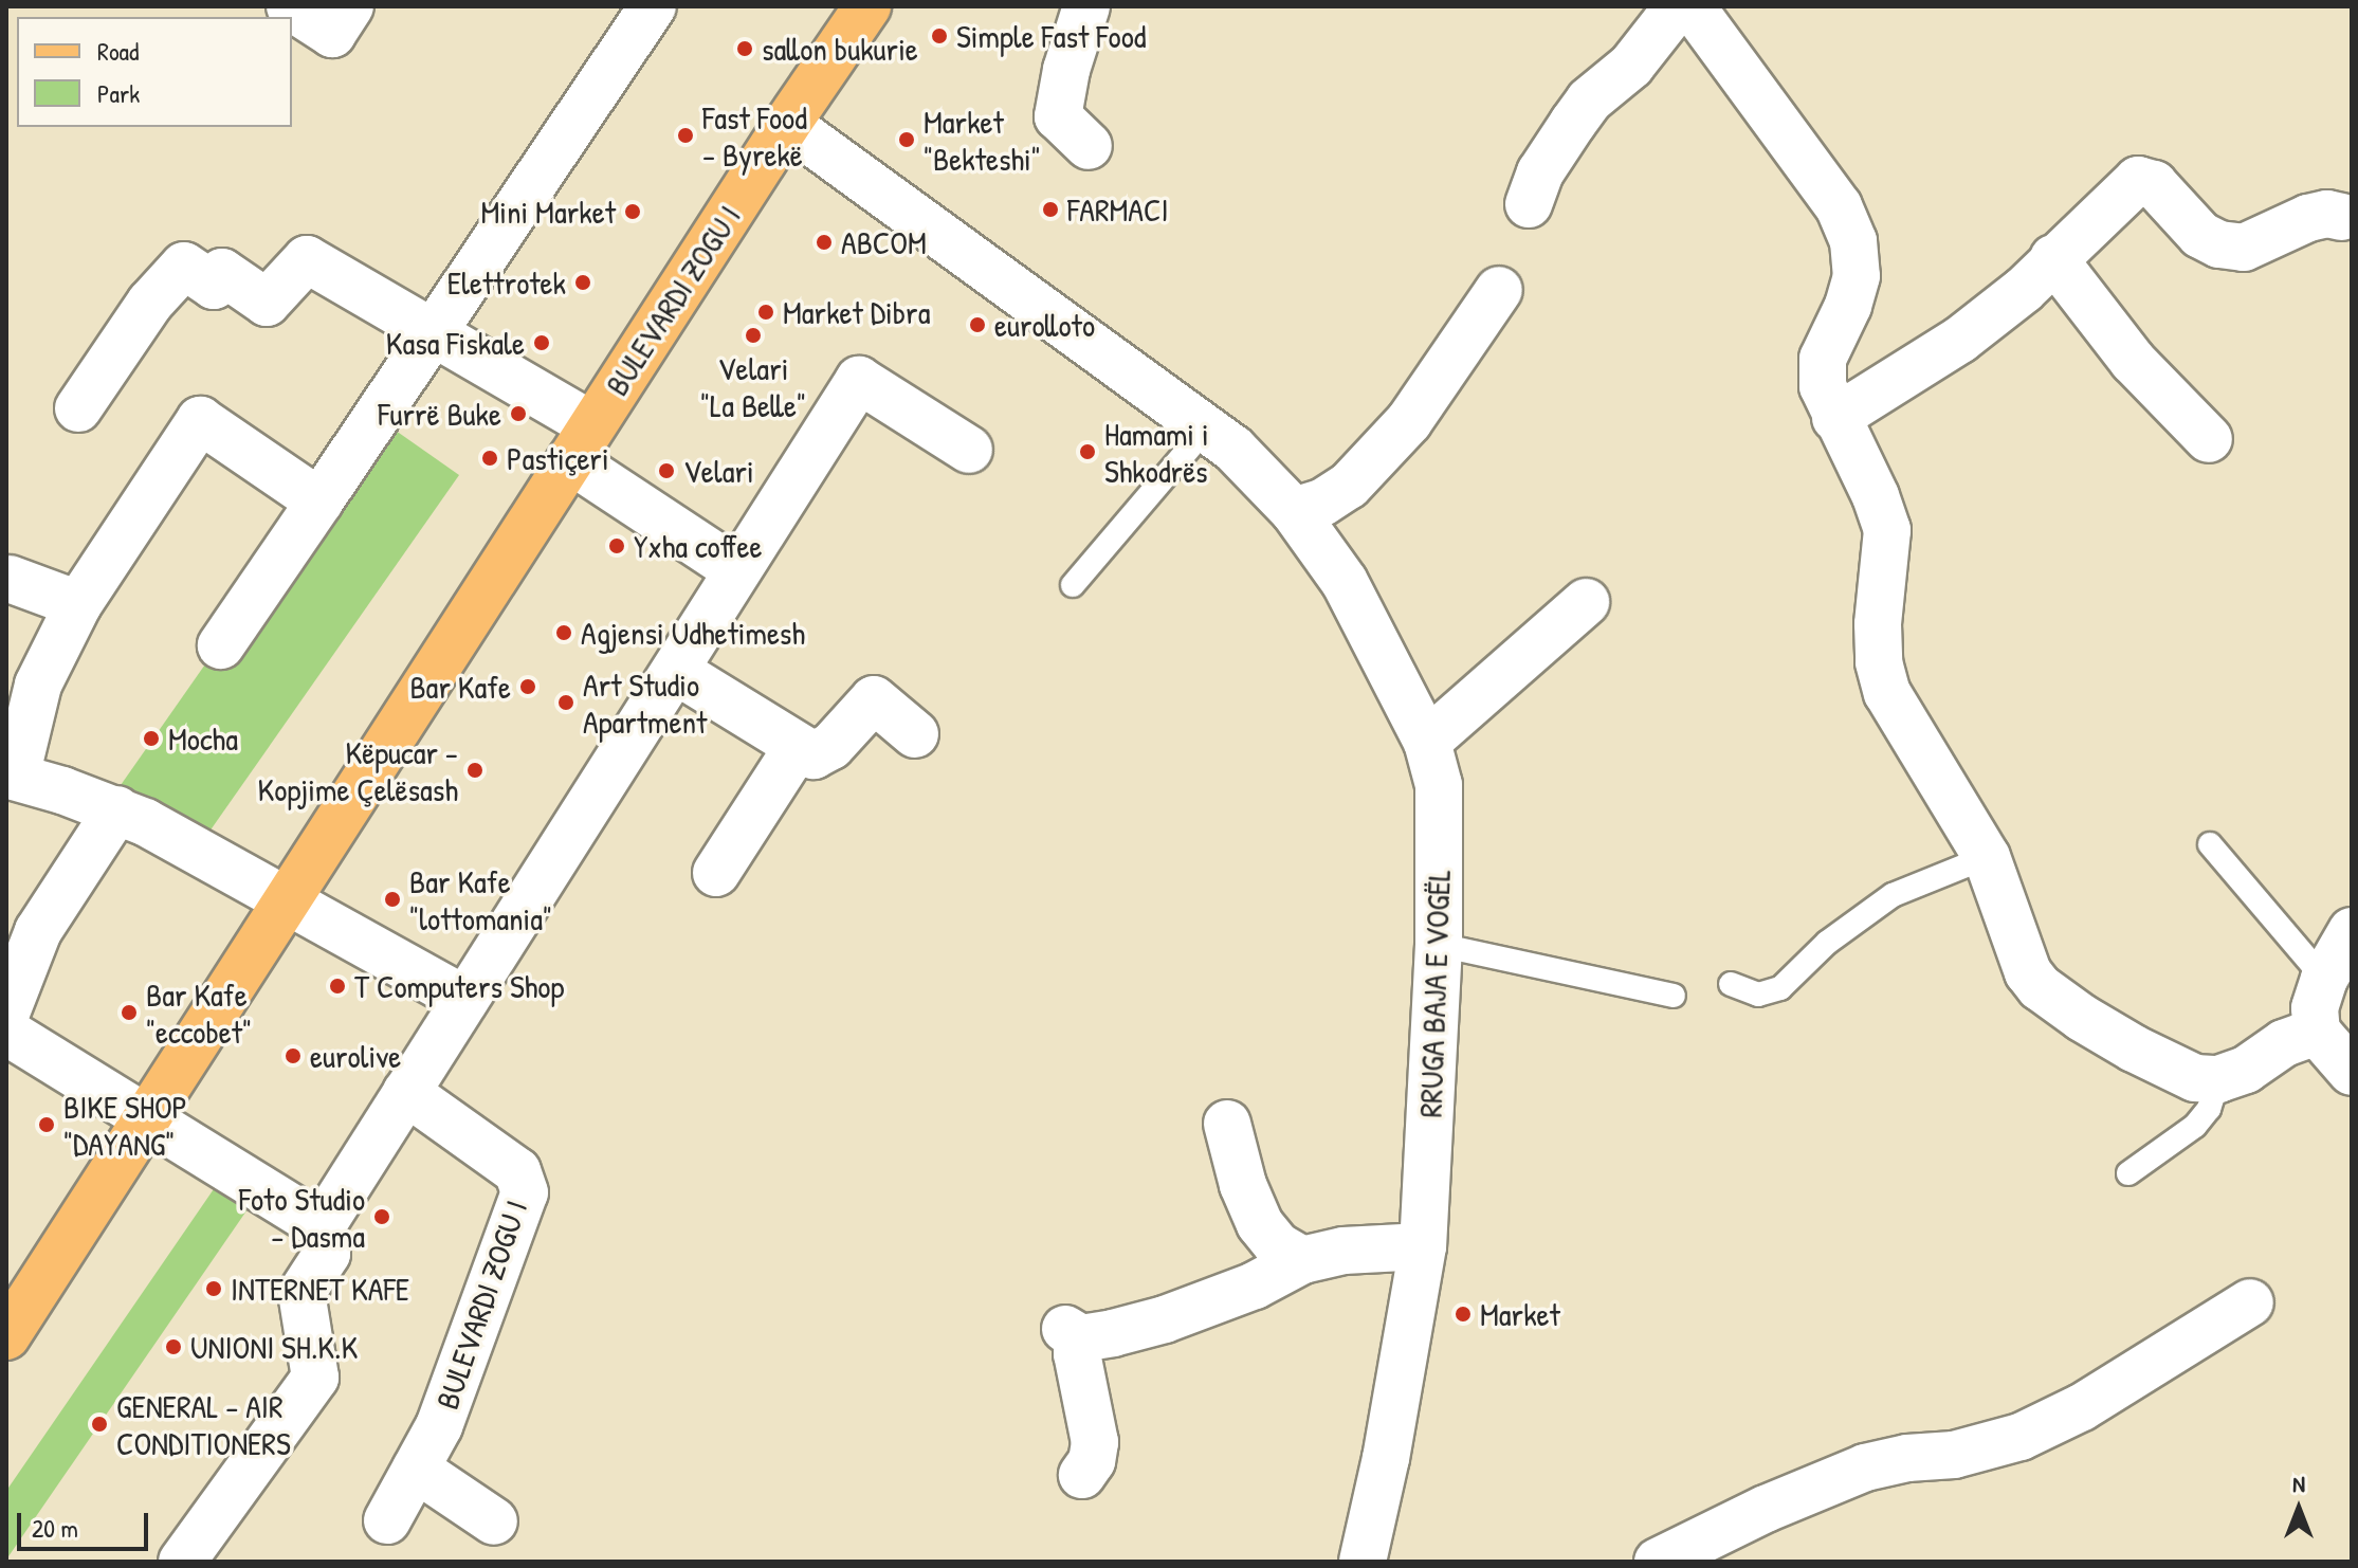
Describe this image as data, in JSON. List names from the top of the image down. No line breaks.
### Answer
{"streets":{"main road":["BULEVARDI ZOGU I"],"street":["RRUGA BAJA E VOGËL"]},"crossings":[["BULEVARDI ZOGU I","RRUGA BAJA E VOGËL"]],"places":["Simple Fast Food","sallon bukurie","Fast Food - Byrekë","Market \"Bekteshi\"","FARMACI","Mini Market","ABCOM","Elettrotek","Market Dibra","eurolloto","Velari \"La Belle\"","Kasa Fiskale","Furrë Buke","Hamami i Shkodrës","Pastiçeri","Velari","Yxha coffee","Agjensi Udhetimesh","Bar Kafe","Art Studio Apartment","Mocha","Këpucar - Kopjime Çelësash","Bar Kafe \"lottomania\"","T Computers Shop","Bar Kafe \"eccobet\"","eurolive","BIKE SHOP \"DAYANG\"","Foto Studio - Dasma","INTERNET KAFE","Market","UNIONI SH.K.K","GENERAL - AIR CONDITIONERS"],"legend":["Road","Park"],"scale_bar":"20 m","north":"top"}
